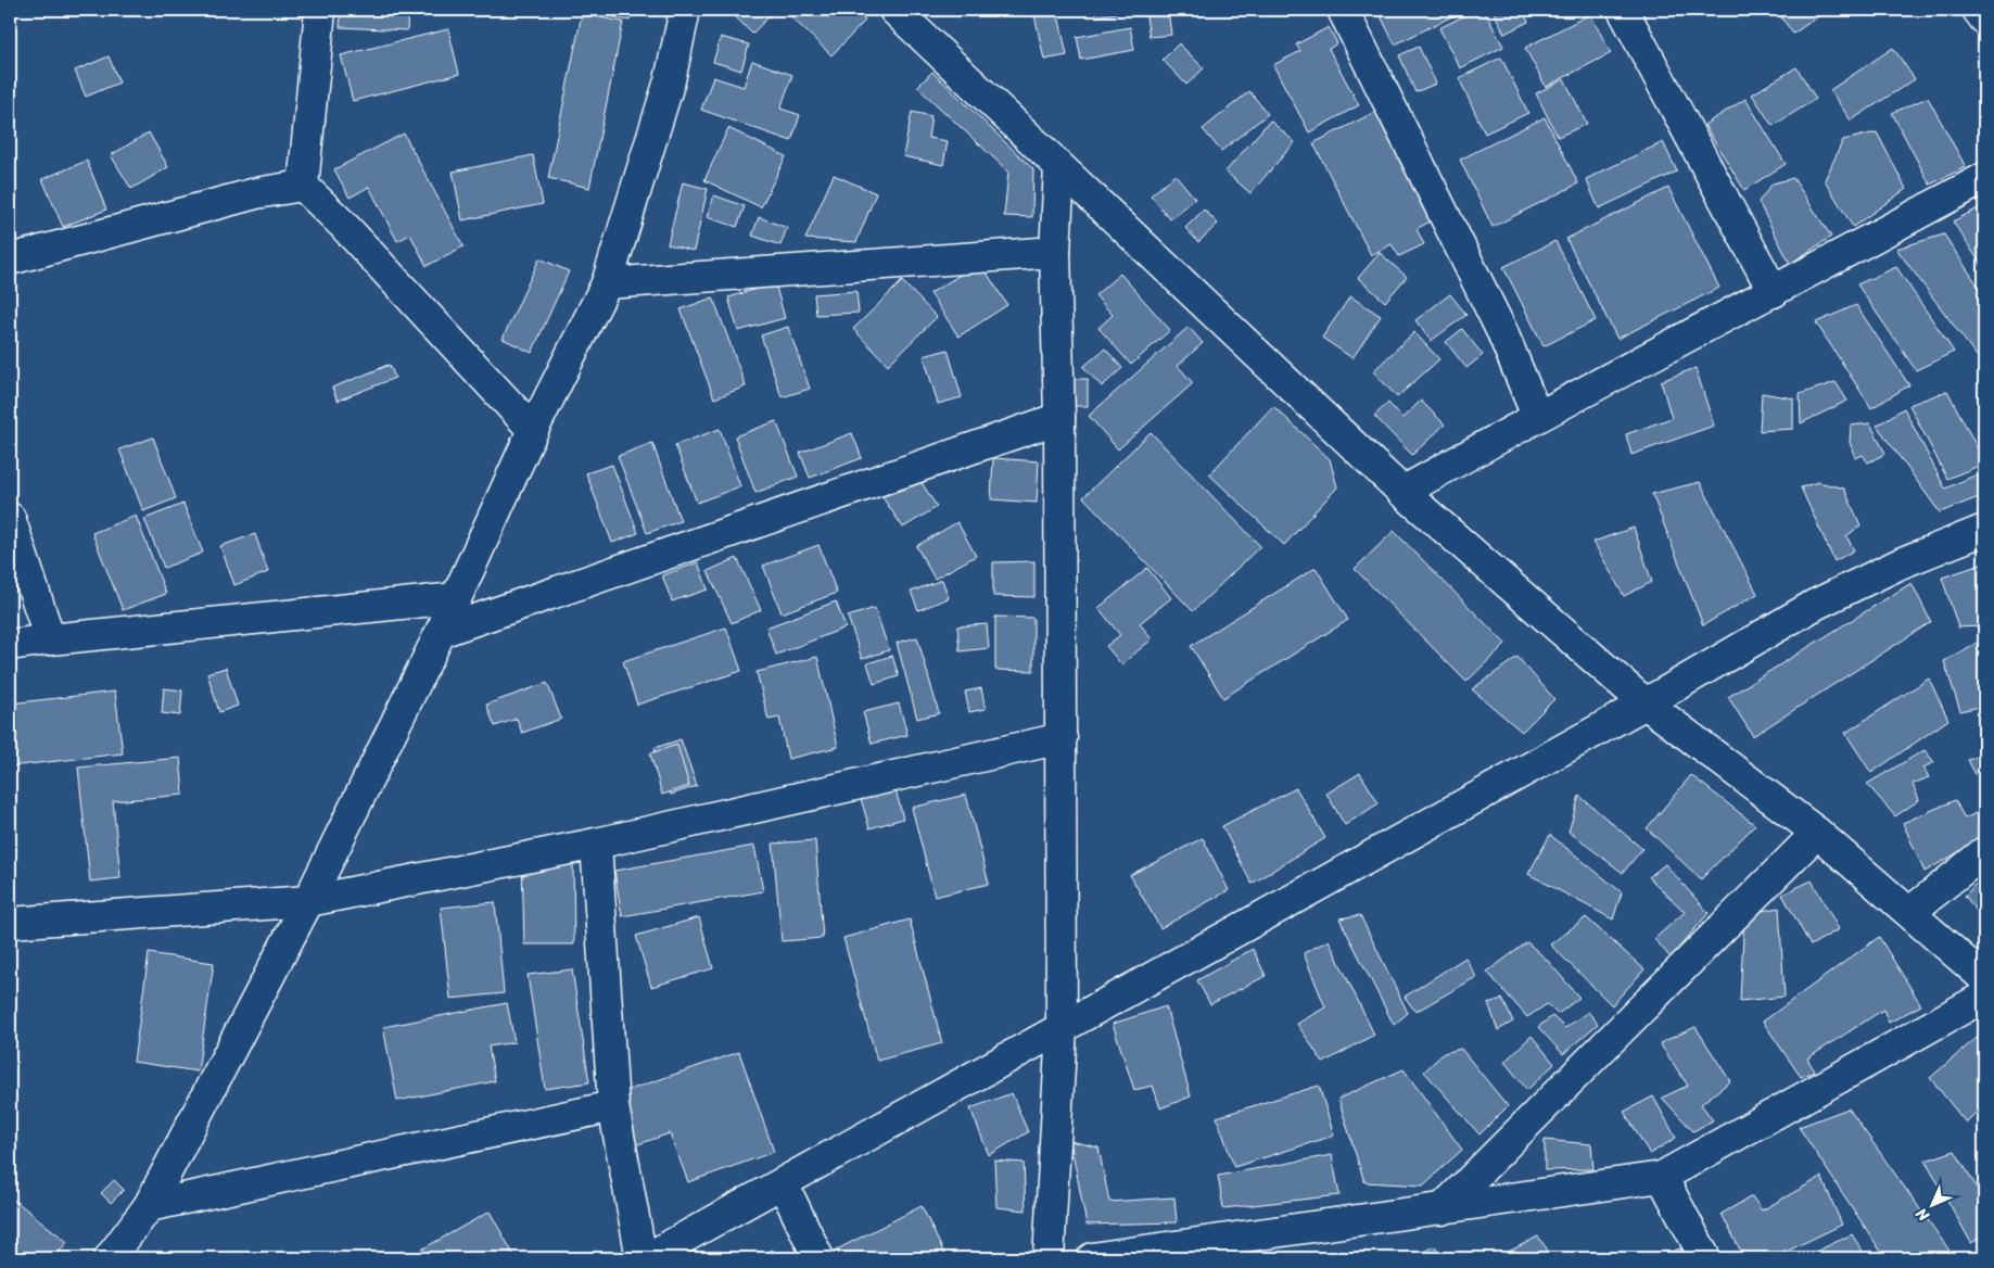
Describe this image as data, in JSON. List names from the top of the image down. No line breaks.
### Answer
{"north":"bottom left"}
